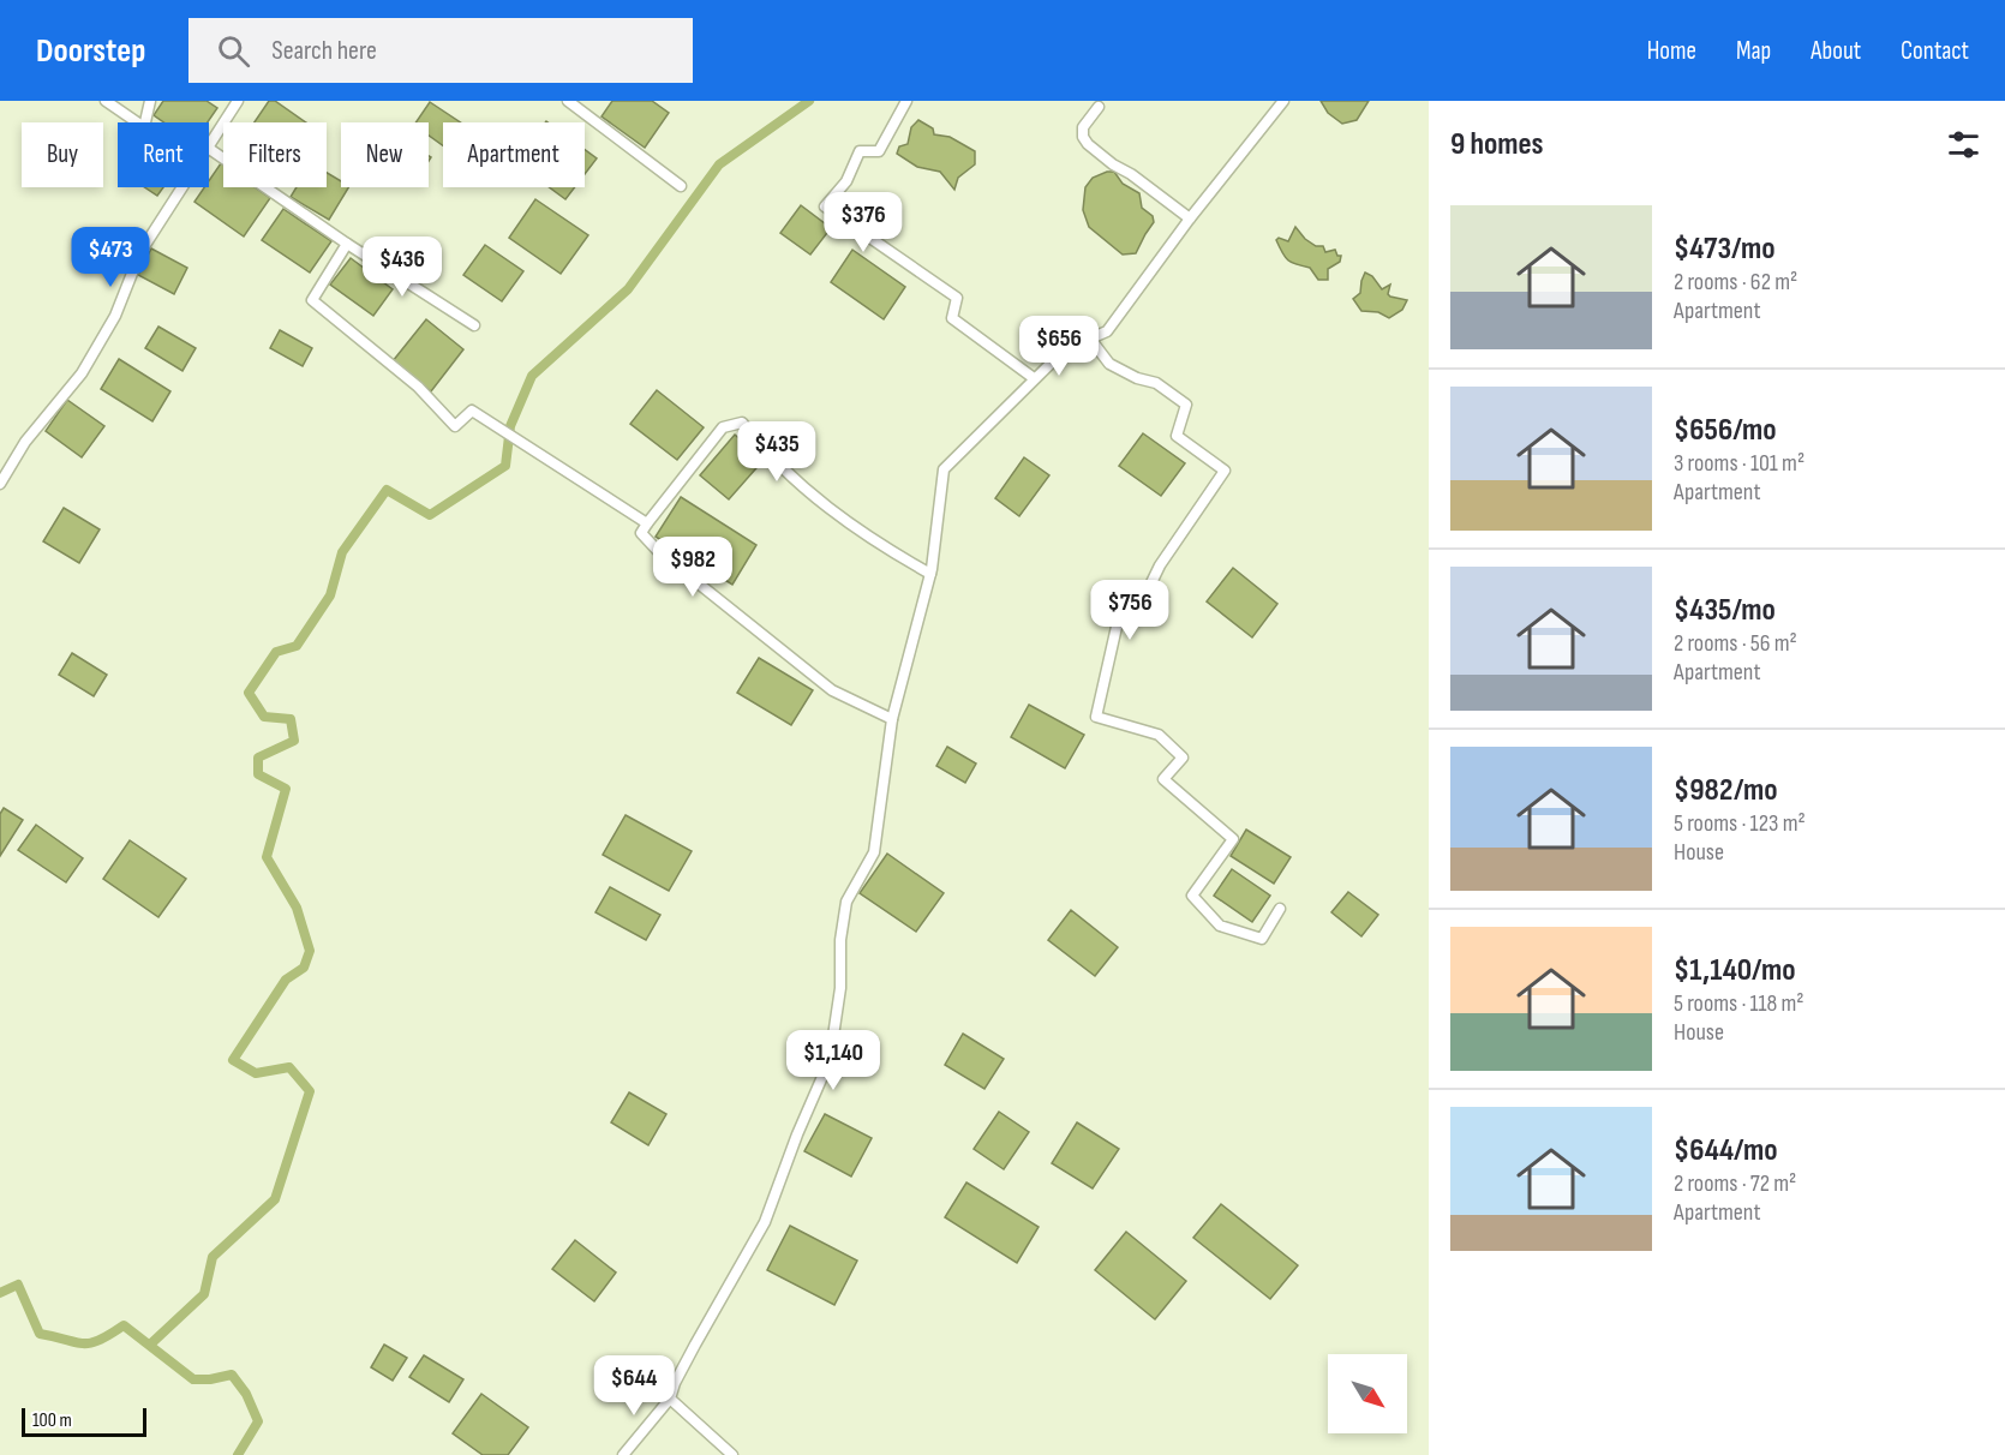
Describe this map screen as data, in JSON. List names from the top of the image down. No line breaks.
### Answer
{"scale_bar":"100 m","north":"bottom right","page":{"header":"Doorstep","search":"Search here","nav":["Home","Map","About","Contact"],"heading":"9 homes","chip":["Buy","Rent","Filters","New","Apartment"],"list":[{"name":"$473/mo","note":"2 rooms · 62 m² · Apartment"},{"name":"$656/mo","note":"3 rooms · 101 m² · Apartment"},{"name":"$435/mo","note":"2 rooms · 56 m² · Apartment"},{"name":"$982/mo","note":"5 rooms · 123 m² · House"},{"name":"$1,140/mo","note":"5 rooms · 118 m² · House"},{"name":"$644/mo","note":"2 rooms · 72 m² · Apartment"}],"price":["$376","$473","$436","$656","$435","$982","$756","$1,140","$644"],"scale":"100 m"}}
